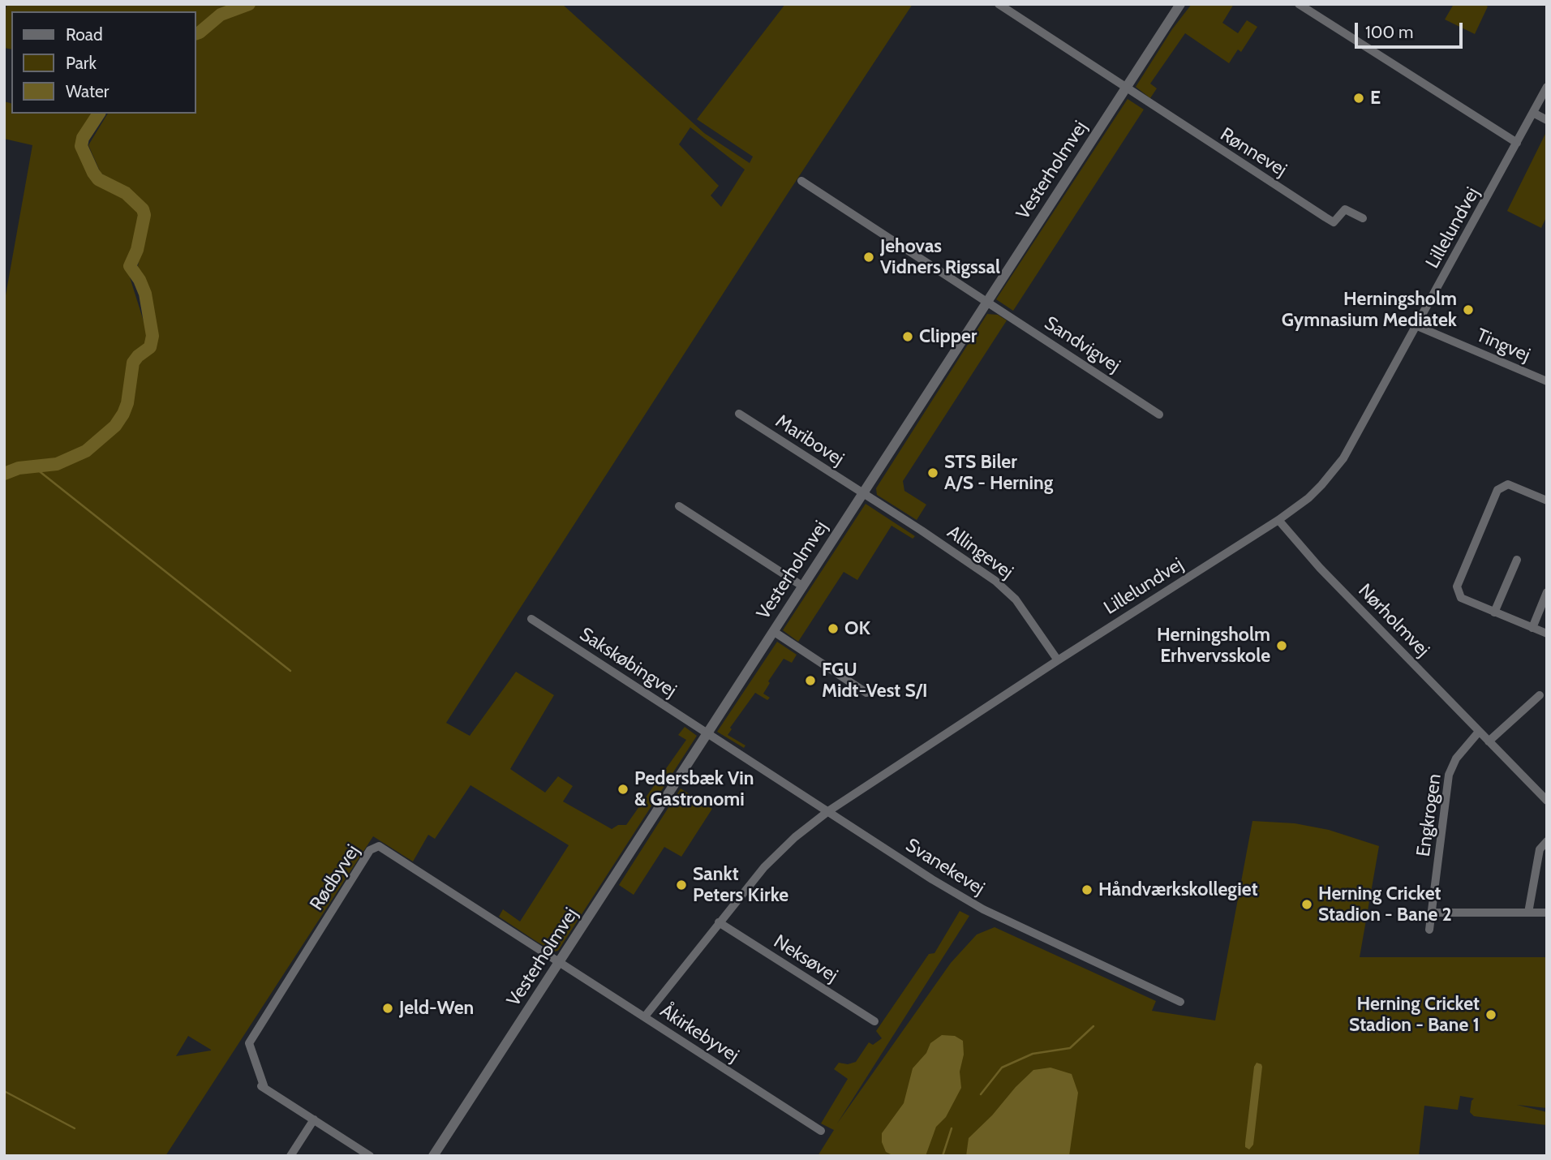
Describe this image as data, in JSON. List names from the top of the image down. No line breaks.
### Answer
{"streets":{"street":["Rønnevej","Vesterholmvej","Lillelundvej","Sandvigvej","Tingvej","Maribovej","Allingevej","Nørholmvej","Sakskøbingvej","Engkrogen","Svanekevej","Rødbyvej","Neksøvej","Åkirkebyvej"]},"crossings":[["Rønnevej","Vesterholmvej"],["Vesterholmvej","Sandvigvej"],["Vesterholmvej","Maribovej"],["Vesterholmvej","Allingevej"],["Vesterholmvej","Sakskøbingvej"],["Vesterholmvej","Svanekevej"],["Vesterholmvej","Rødbyvej"],["Vesterholmvej","Åkirkebyvej"],["Lillelundvej","Tingvej"],["Lillelundvej","Allingevej"],["Lillelundvej","Nørholmvej"],["Lillelundvej","Svanekevej"],["Lillelundvej","Neksøvej"],["Lillelundvej","Åkirkebyvej"],["Maribovej","Allingevej"],["Nørholmvej","Engkrogen"],["Sakskøbingvej","Svanekevej"],["Rødbyvej","Åkirkebyvej"]],"places":["E","Jehovas Vidners Rigssal","Herningsholm Gymnasium Mediatek","Clipper","STS Biler A/S - Herning","OK","Herningsholm Erhvervsskole","FGU Midt-Vest S/I","Pedersbæk Vin & Gastronomi","Sankt Peters Kirke","Håndværkskollegiet","Herning Cricket Stadion - Bane 2","Jeld-Wen","Herning Cricket Stadion - Bane 1"],"legend":["Road","Park","Water"],"scale_bar":"100 m"}
